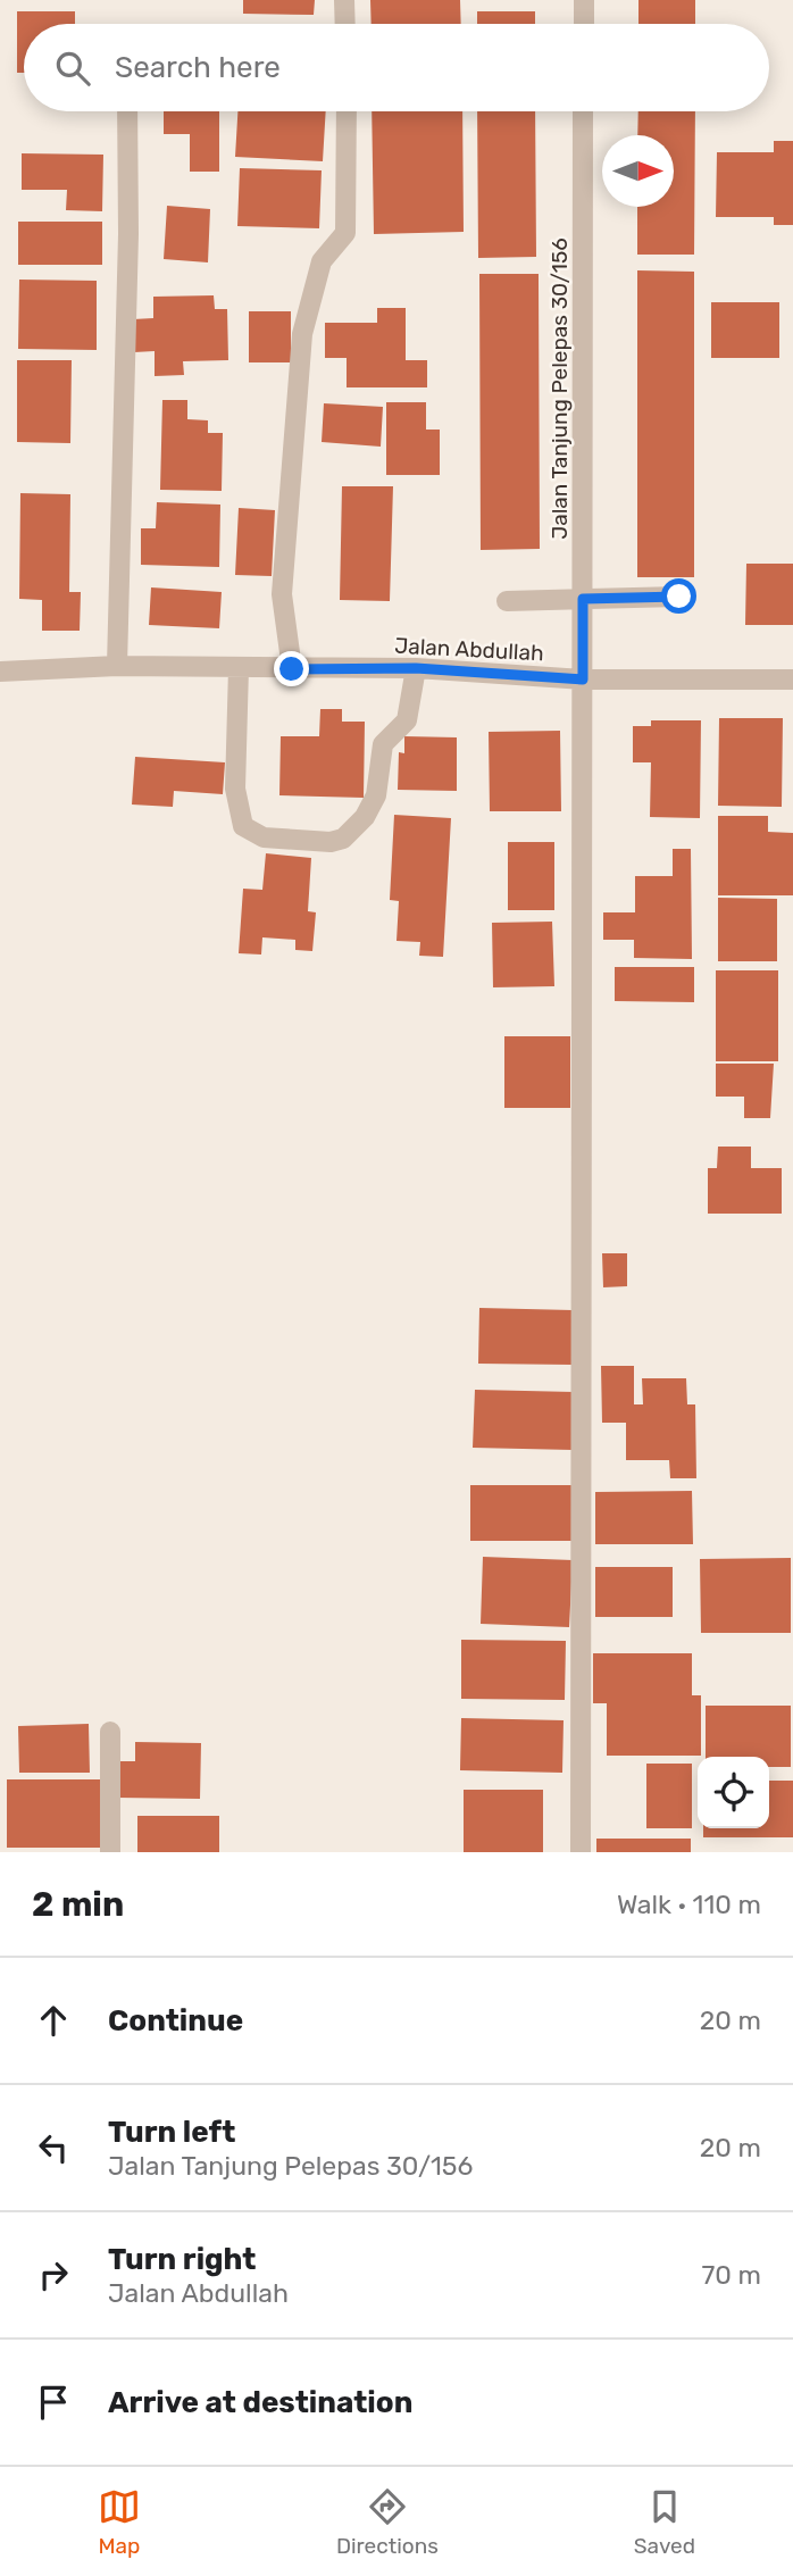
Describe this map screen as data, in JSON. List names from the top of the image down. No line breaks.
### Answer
{"streets":{"street":["Jalan Tanjung Pelepas 30/156","Jalan Abdullah"]},"crossings":[["Jalan Tanjung Pelepas 30/156","Jalan Abdullah"]],"north":"right","page":{"search":"Search here","heading":["2 min","Walk · 110 m"],"list":[["Continue","20 m"],["Turn left","Jalan Tanjung Pelepas 30/156","20 m"],["Turn right","Jalan Abdullah","70 m"],"Arrive at destination"],"nav":["Map","Directions","Saved"]}}
